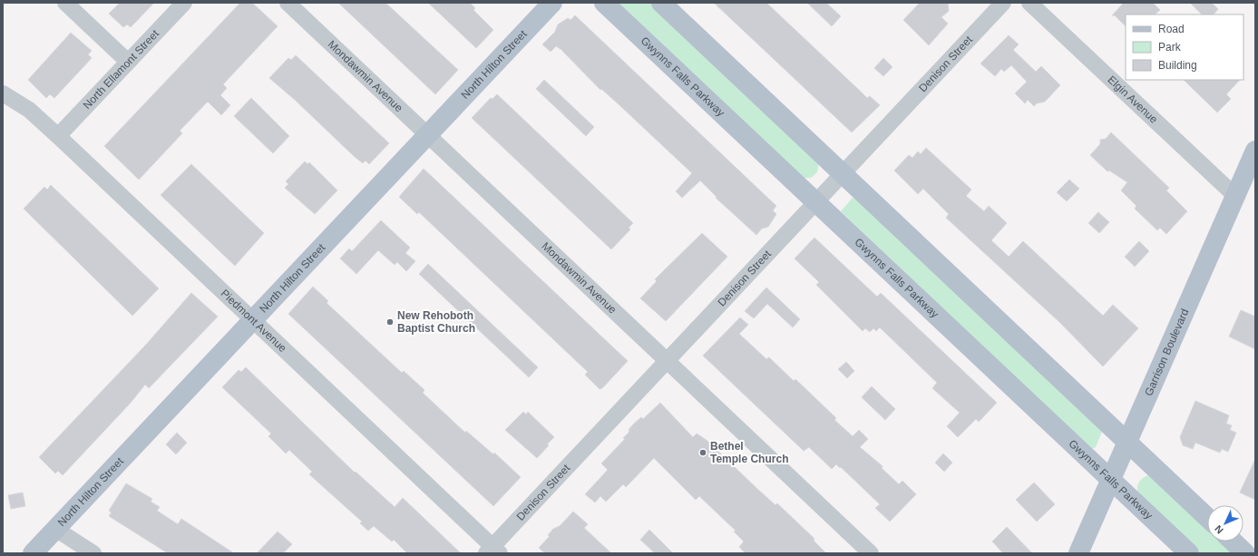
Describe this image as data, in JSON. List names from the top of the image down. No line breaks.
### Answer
{"streets":{"main road":["North Hilton Street","Gwynns Falls Parkway","Garrison Boulevard"],"street":["Denison Street","North Ellamont Street","Mondawmin Avenue","Elgin Avenue","Piedmont Avenue"]},"crossings":[["Denison Street","Mondawmin Avenue"],["Denison Street","Gwynns Falls Parkway"],["Denison Street","Piedmont Avenue"],["North Hilton Street","Mondawmin Avenue"],["North Hilton Street","Piedmont Avenue"],["North Ellamont Street","Piedmont Avenue"],["Gwynns Falls Parkway","Garrison Boulevard"],["Elgin Avenue","Garrison Boulevard"]],"places":["New Rehoboth Baptist Church","Bethel Temple Church"],"legend":["Road","Park","Building"],"north":"bottom left"}
